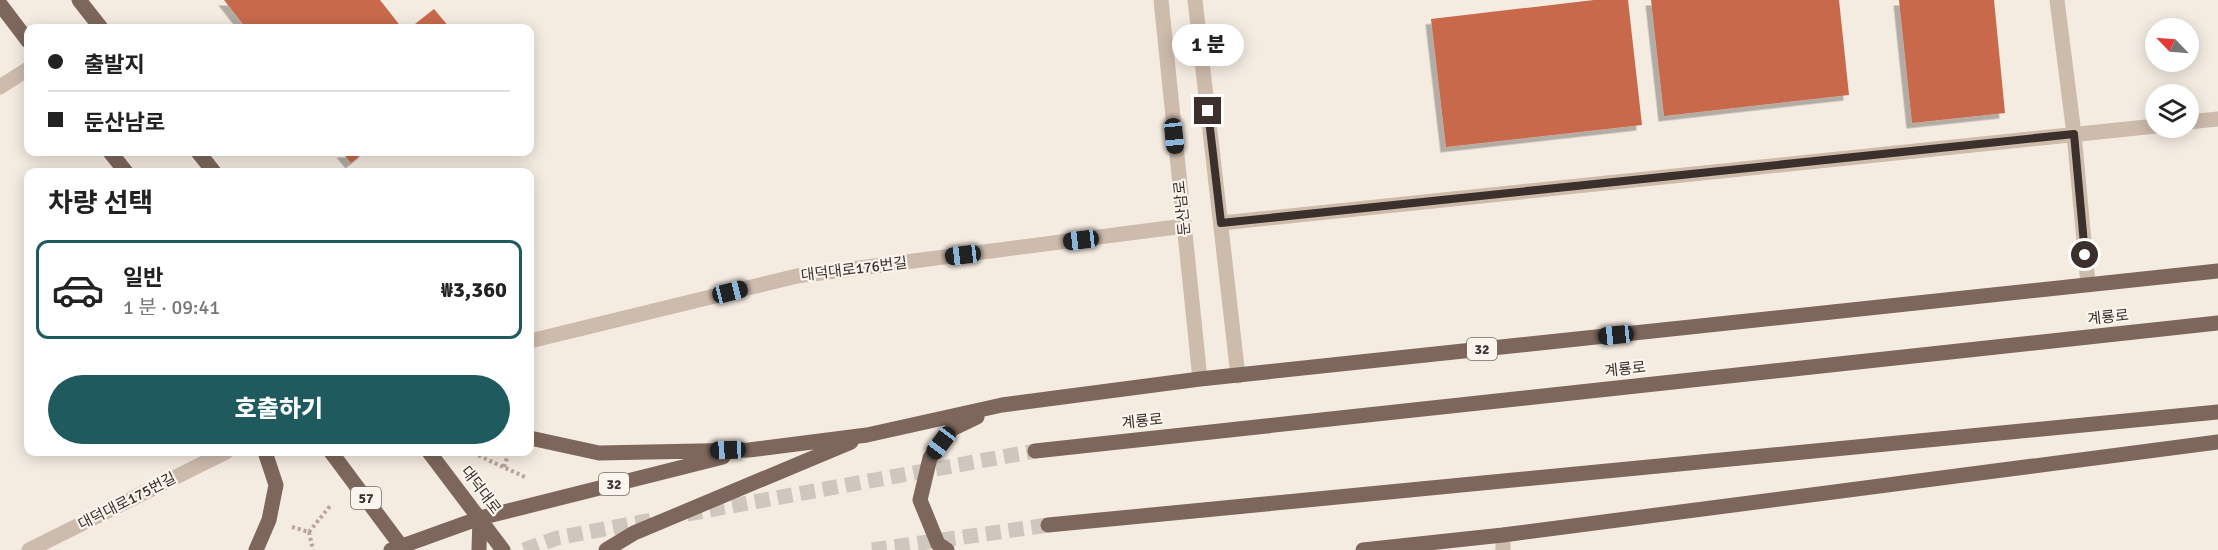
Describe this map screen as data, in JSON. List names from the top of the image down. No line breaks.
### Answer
{"streets":{"main road":["계룡로","32","대덕대로","57"],"street":["둔산남로","대덕대로176번길","대덕대로175번길"]},"crossings":[["둔산남로","대덕대로176번길"],["둔산남로","32"],["32","대덕대로"],["32","57"]],"north":"top left","page":{"bubble":"1 분","banner":["출발지","둔산남로"],"heading":"차량 선택","list":[{"name":"일반","note":"1 분 · 09:41","value":"₩3,360"}],"buttons":"호출하기"}}
